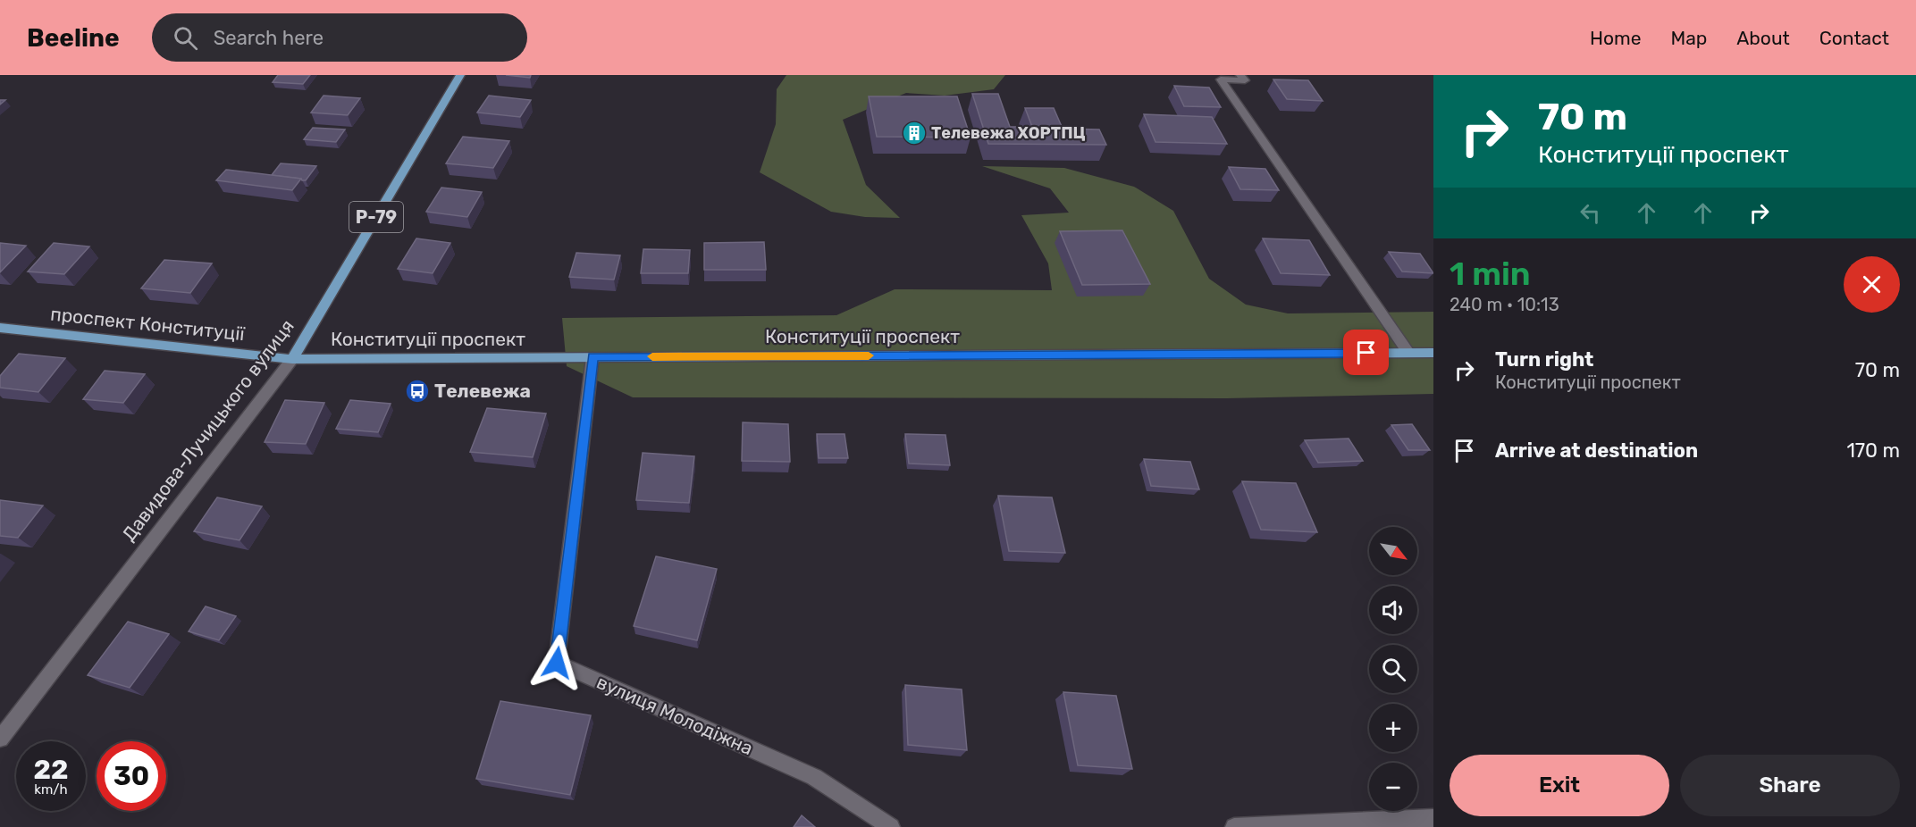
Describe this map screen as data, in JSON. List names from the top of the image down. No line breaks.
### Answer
{"streets":{"main road":["Р-79","проспект Конституції","Конституції проспект","Давидова-Лучицького вулиця"],"street":["вулиця Молодiжна"]},"crossings":[["проспект Конституції","Конституції проспект"],["проспект Конституції","Давидова-Лучицького вулиця"],["Конституції проспект","Давидова-Лучицького вулиця"],["Конституції проспект","вулиця Молодiжна"]],"places":{"building":["Телевежа ХОРТПЦ"],"bus stop":["Телевежа"]},"north":"bottom right","page":{"header":"Beeline","search":"Search here","nav":["Home","Map","About","Contact"],"turn":["70 m","Конституції проспект"],"heading":["1 min","240 m · 10:13"],"list":[{"name":"Turn right","note":"Конституції проспект","value":"70 m"},{"name":"Arrive at destination","value":"170 m"}],"map_buttons":["+","−"],"speed":"22 km/h","limit":"30","buttons":["Exit","Share"]}}
